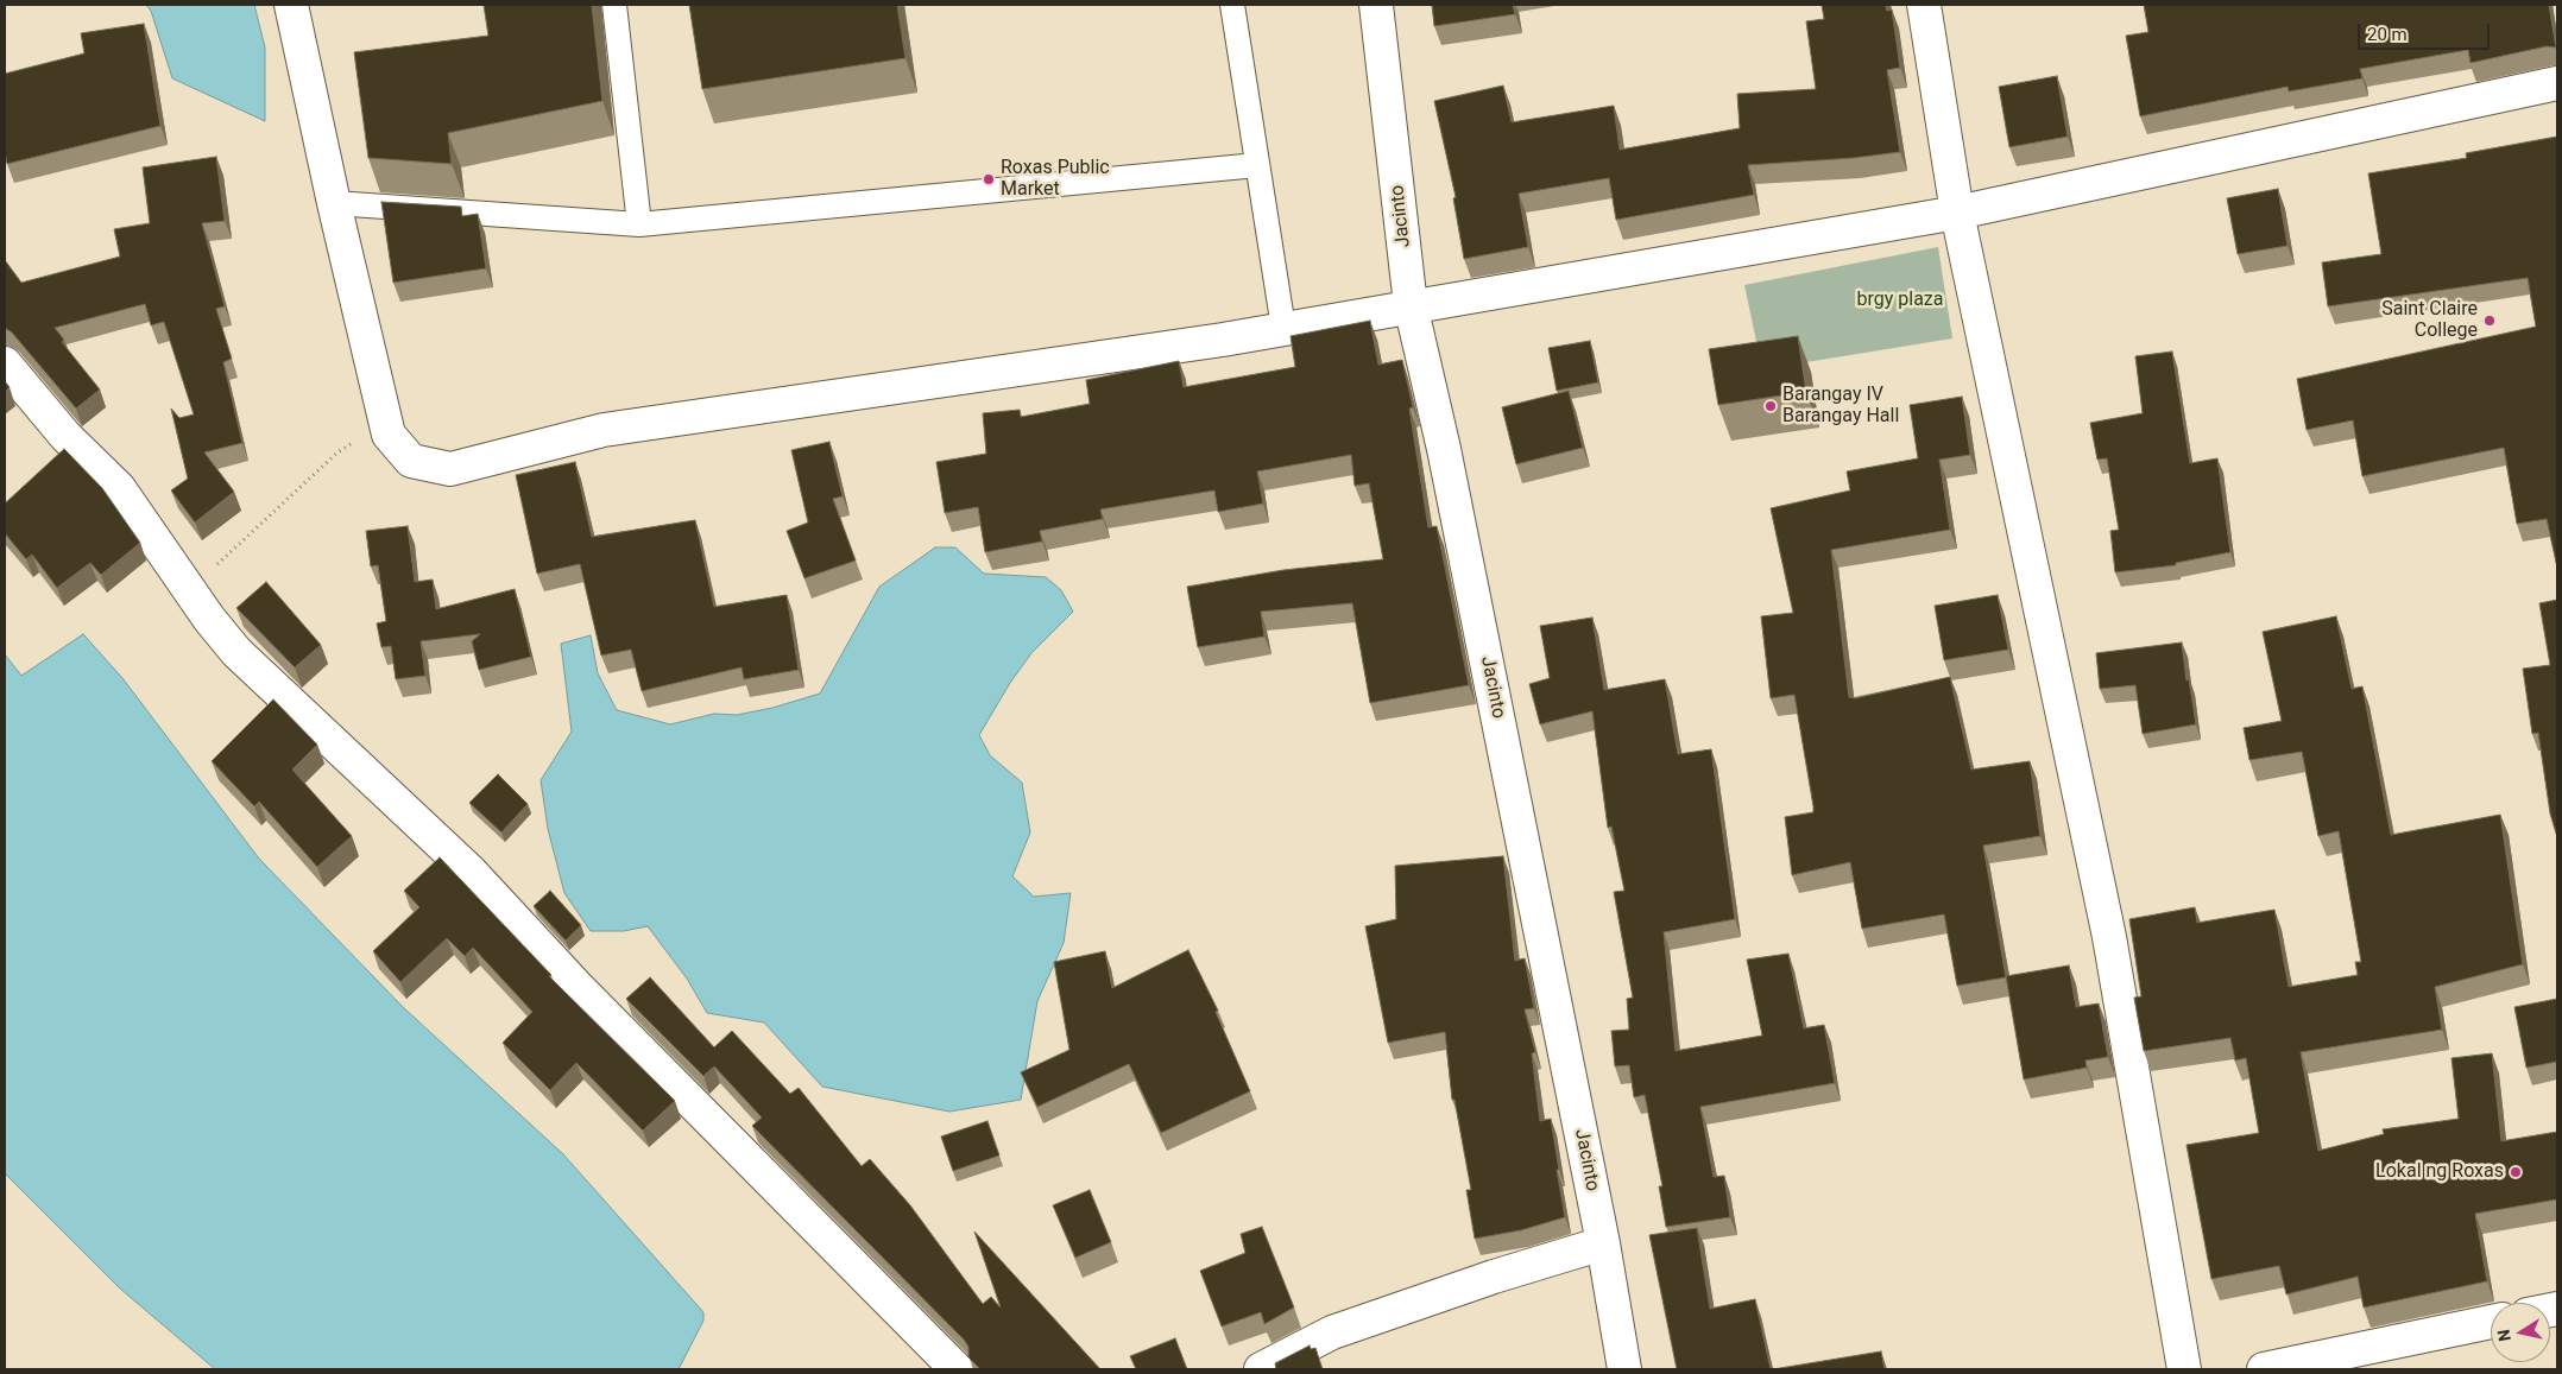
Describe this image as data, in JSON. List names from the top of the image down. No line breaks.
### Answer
{"streets":{"street":["Jacinto"]},"parks":["brgy plaza"],"places":["Roxas Public Market","Saint Claire College","Barangay IV Barangay Hall","Lokal ng Roxas"],"scale_bar":"20 m","north":"left"}
